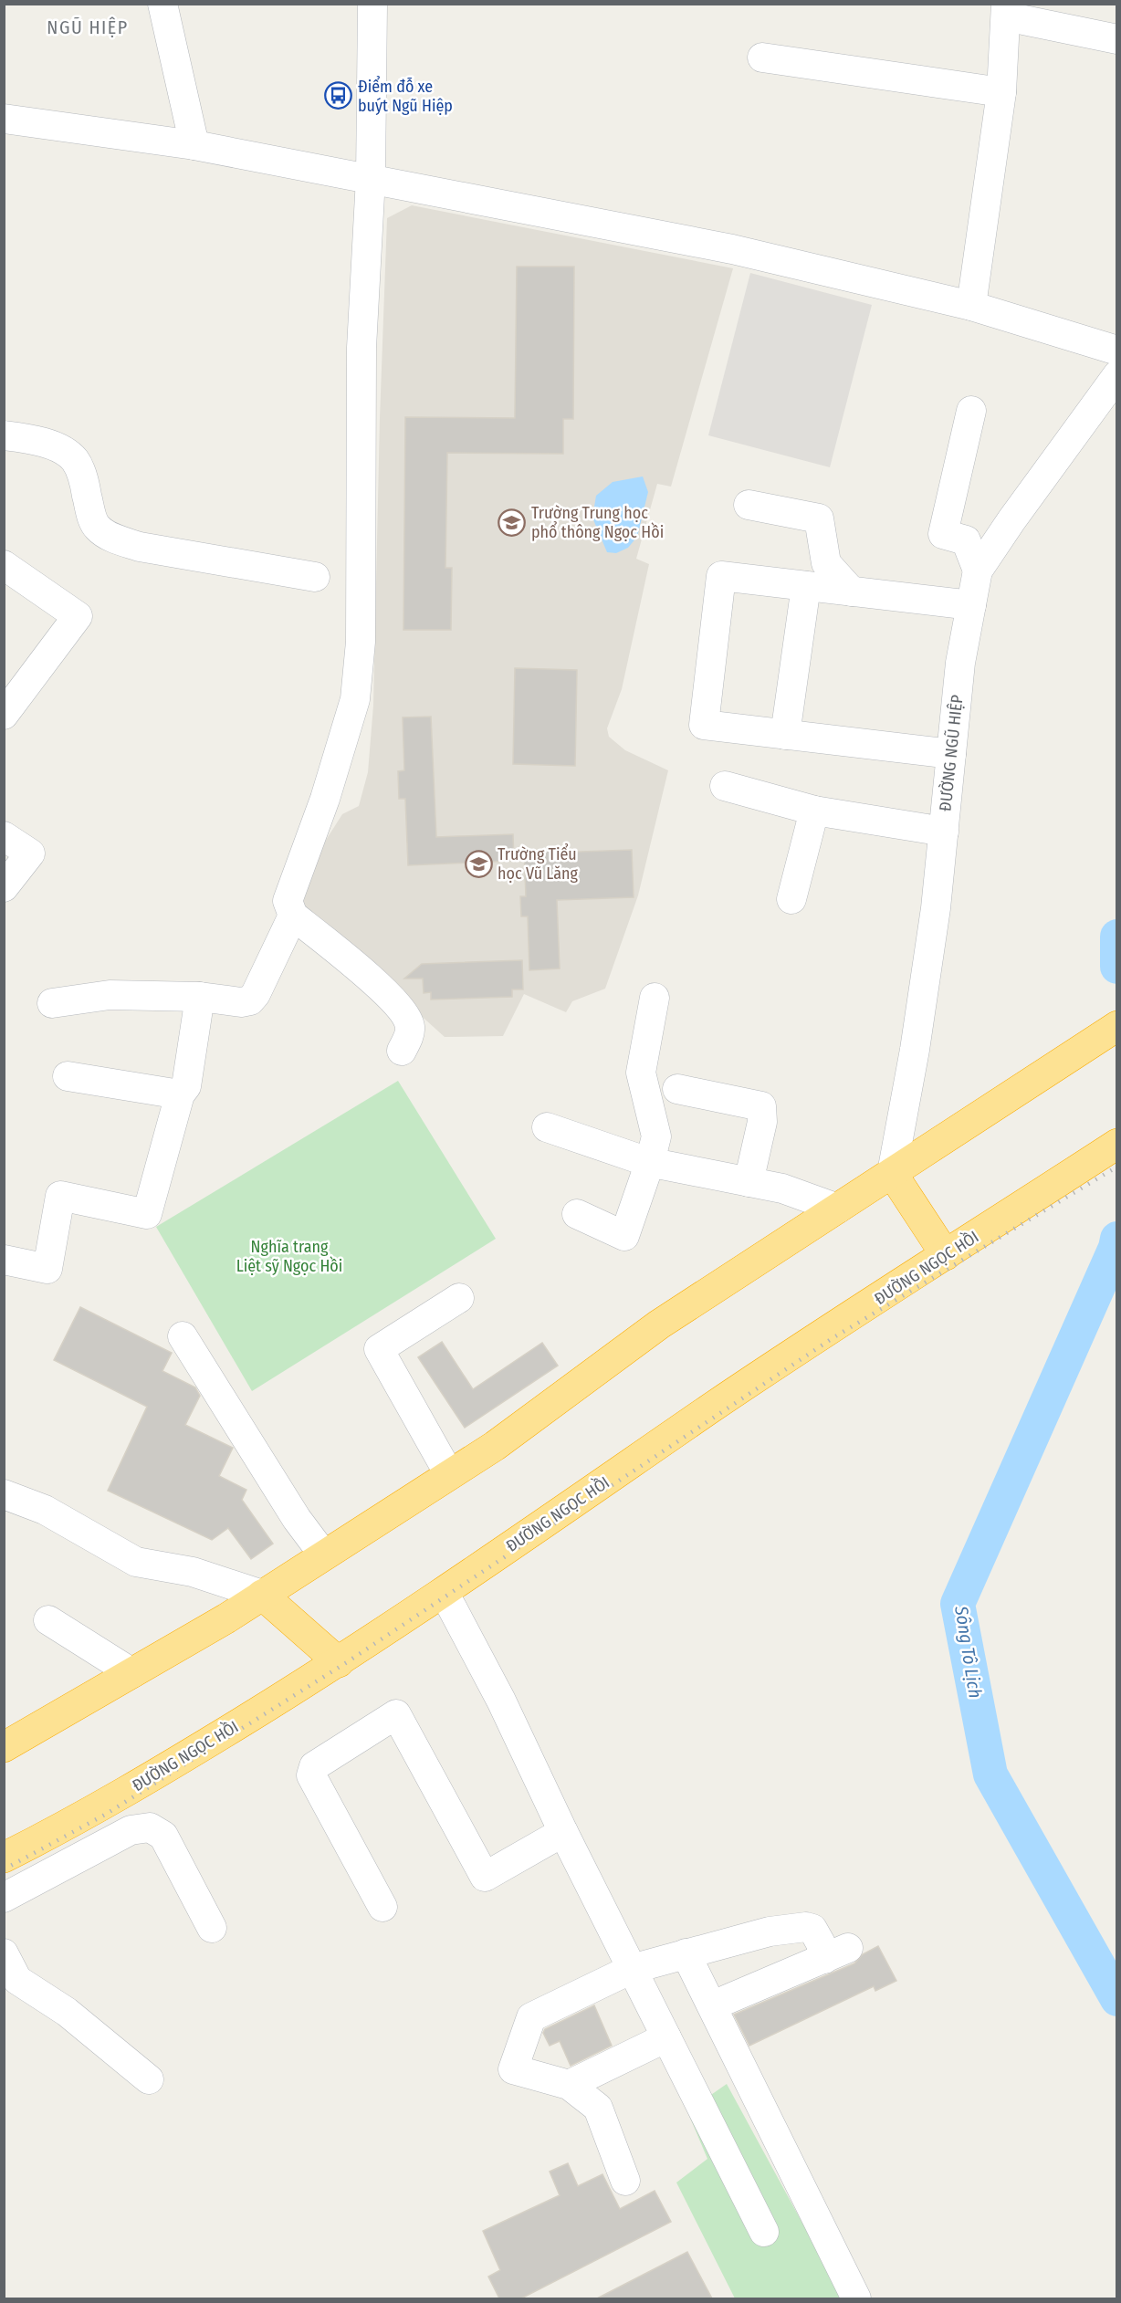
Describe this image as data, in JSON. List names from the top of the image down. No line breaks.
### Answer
{"streets":{"highway":["ĐƯỜNG NGỌC HỒI"],"street":["ĐƯỜNG NGŨ HIỆP"]},"districts":["NGŨ HIỆP"],"water":["Sông Tô Lịch"],"parks":["Nghĩa trang Liệt sỹ Ngọc Hồi"],"places":{"bus stop":["Điểm đỗ xe buýt Ngũ Hiệp"],"school or university":["Trường Trung học phổ thông Ngọc Hồi","Trường Tiểu học Vũ Lăng"]}}
